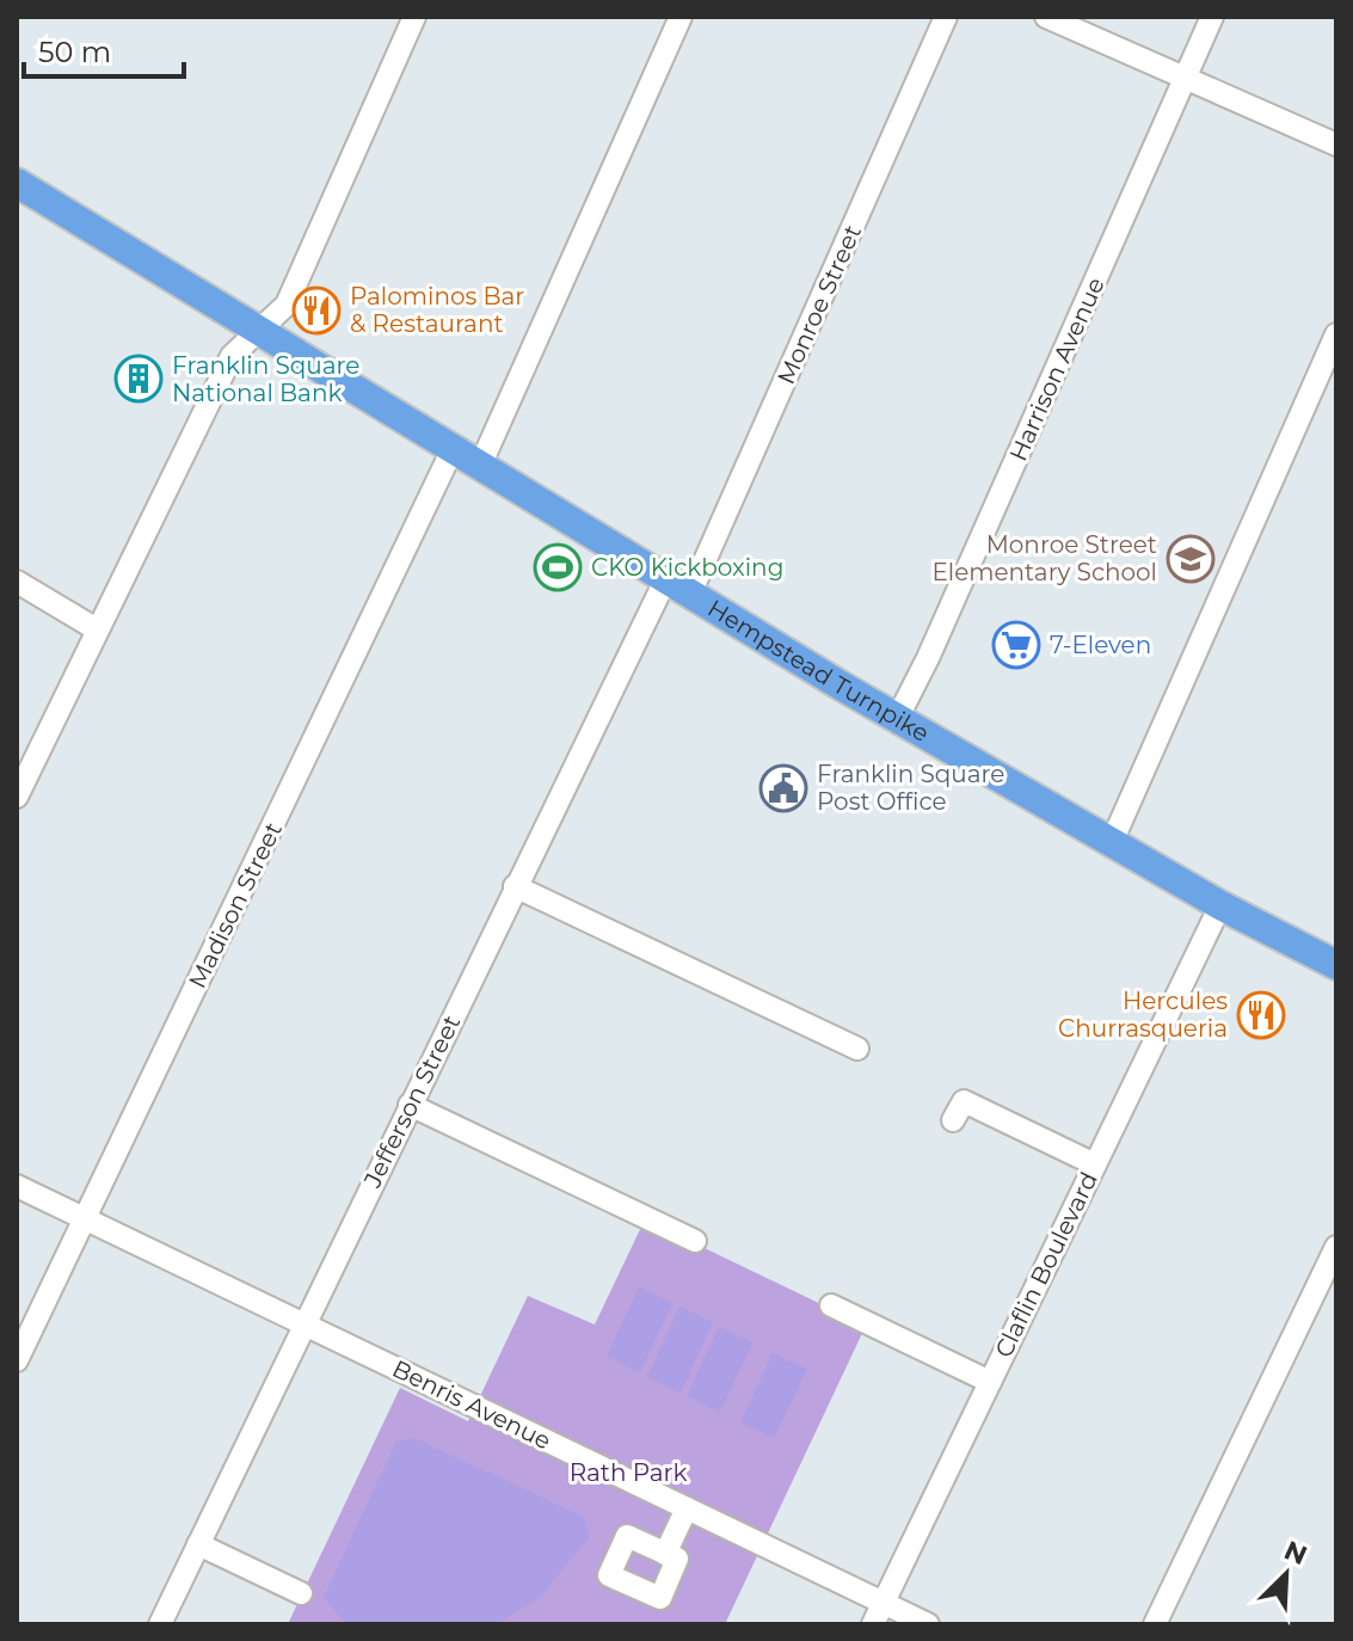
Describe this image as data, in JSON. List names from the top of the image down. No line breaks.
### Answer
{"streets":{"main road":["Hempstead Turnpike"],"street":["Monroe Street","Harrison Avenue","Madison Street","Jefferson Street","Claflin Boulevard","Benris Avenue"]},"crossings":[["Monroe Street","Hempstead Turnpike"],["Monroe Street","Jefferson Street"],["Harrison Avenue","Hempstead Turnpike"],["Hempstead Turnpike","Madison Street"],["Hempstead Turnpike","Jefferson Street"],["Hempstead Turnpike","Claflin Boulevard"],["Madison Street","Benris Avenue"],["Jefferson Street","Benris Avenue"],["Claflin Boulevard","Benris Avenue"]],"parks":["Rath Park"],"places":{"restaurant":["Palominos Bar & Restaurant","Hercules Churrasqueria"],"building":["Franklin Square National Bank"],"school or university":["Monroe Street Elementary School"],"sports":["CKO Kickboxing"],"supermarket":["7-Eleven"],"public building":["Franklin Square Post Office"]},"scale_bar":"50 m","north":"top right"}
